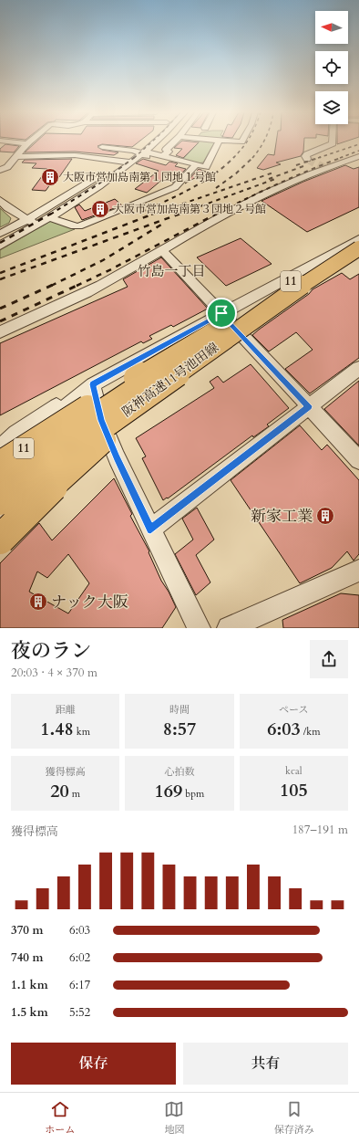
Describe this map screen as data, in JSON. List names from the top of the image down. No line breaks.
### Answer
{"streets":{"highway":["11","阪神高速11号池田線"]},"crossings":[["11","阪神高速11号池田線"]],"districts":["竹島一丁目"],"places":{"building":["大阪市営加島南第１団地１号館","大阪市営加島南第３団地２号館","新家工業","ナック大阪"]},"north":"left","page":{"heading":["夜のラン","20:03 · 4 × 370 m"],"stats":[["距離","1.48 km"],["時間","8:57"],["ペース","6:03 /km"],["獲得標高","20 m"],["心拍数","169 bpm"],["kcal","105"]],"chart":["獲得標高","187–191 m"],"list":[{"name":"370 m","note":"6:03"},{"name":"740 m","note":"6:02"},{"name":"1.1 km","note":"6:17"},{"name":"1.5 km","note":"5:52"}],"buttons":["保存","共有"],"tabs":["ホーム","地図","保存済み"]}}
